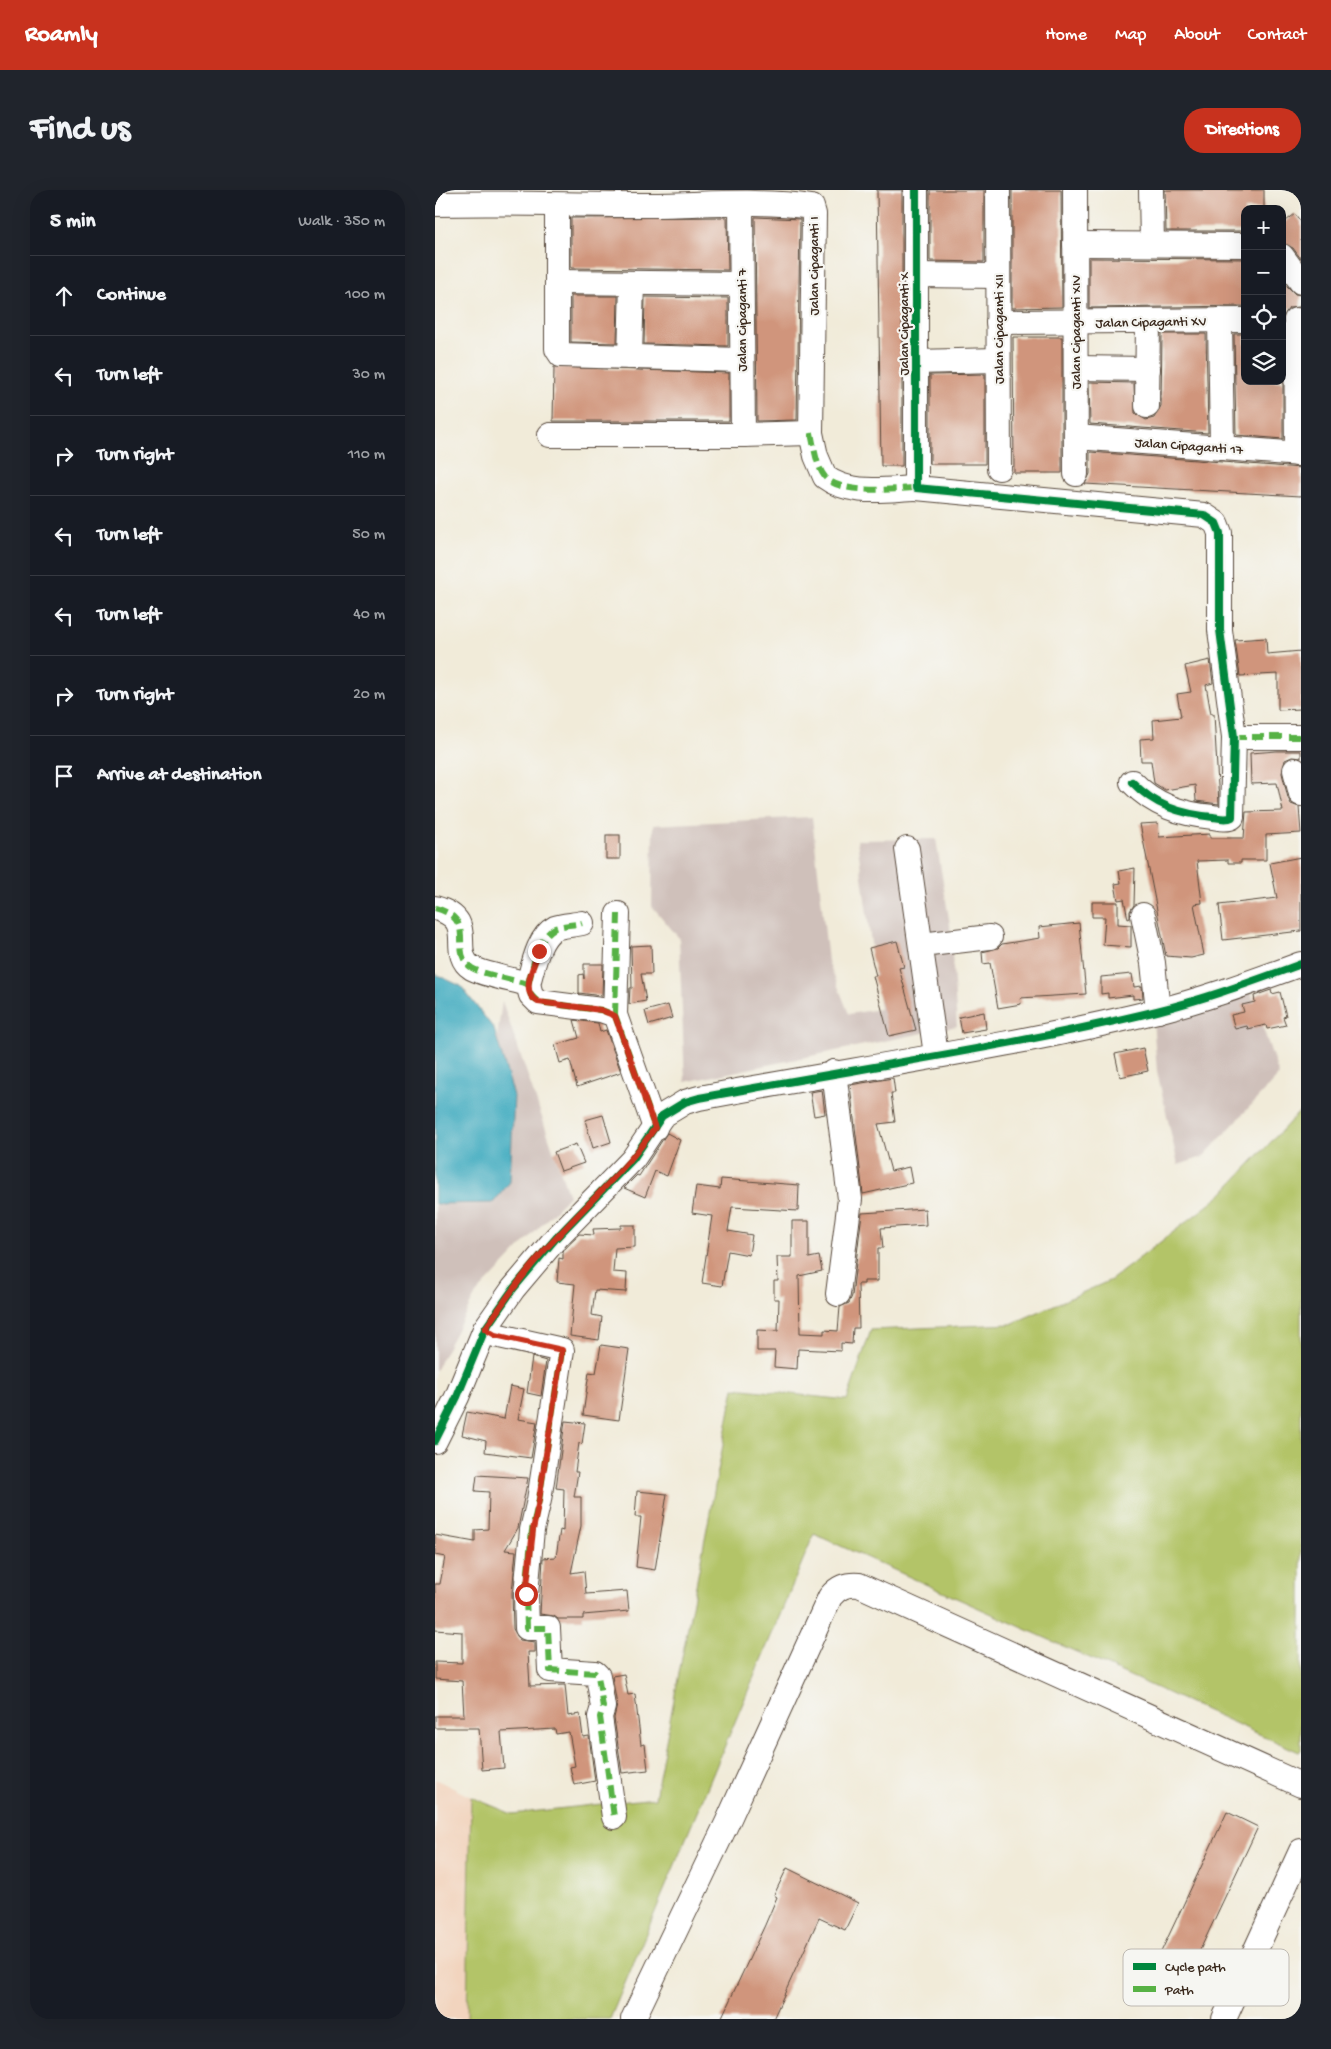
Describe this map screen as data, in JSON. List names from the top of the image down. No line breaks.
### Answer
{"streets":{"street":["Jalan Cipaganti I","Jalan Cipaganti 7","Jalan Cipaganti XV","Jalan Cipaganti X","Jalan Cipaganti XII","Jalan Cipaganti XIV","Jalan Cipaganti 17"]},"crossings":[["Jalan Cipaganti I","Jalan Cipaganti 7"],["Jalan Cipaganti XV","Jalan Cipaganti XII"],["Jalan Cipaganti XV","Jalan Cipaganti XIV"],["Jalan Cipaganti XIV","Jalan Cipaganti 17"]],"legend":["Cycle path","Path"],"page":{"header":"Roamly","nav":["Home","Map","About","Contact"],"buttons":"Directions","title":"Find us","heading":["5 min","Walk · 350 m"],"map_buttons":["+","−"],"list":[["Continue","100 m"],["Turn left","30 m"],["Turn right","110 m"],["Turn left","50 m"],["Turn left","40 m"],["Turn right","20 m"],"Arrive at destination"]}}
